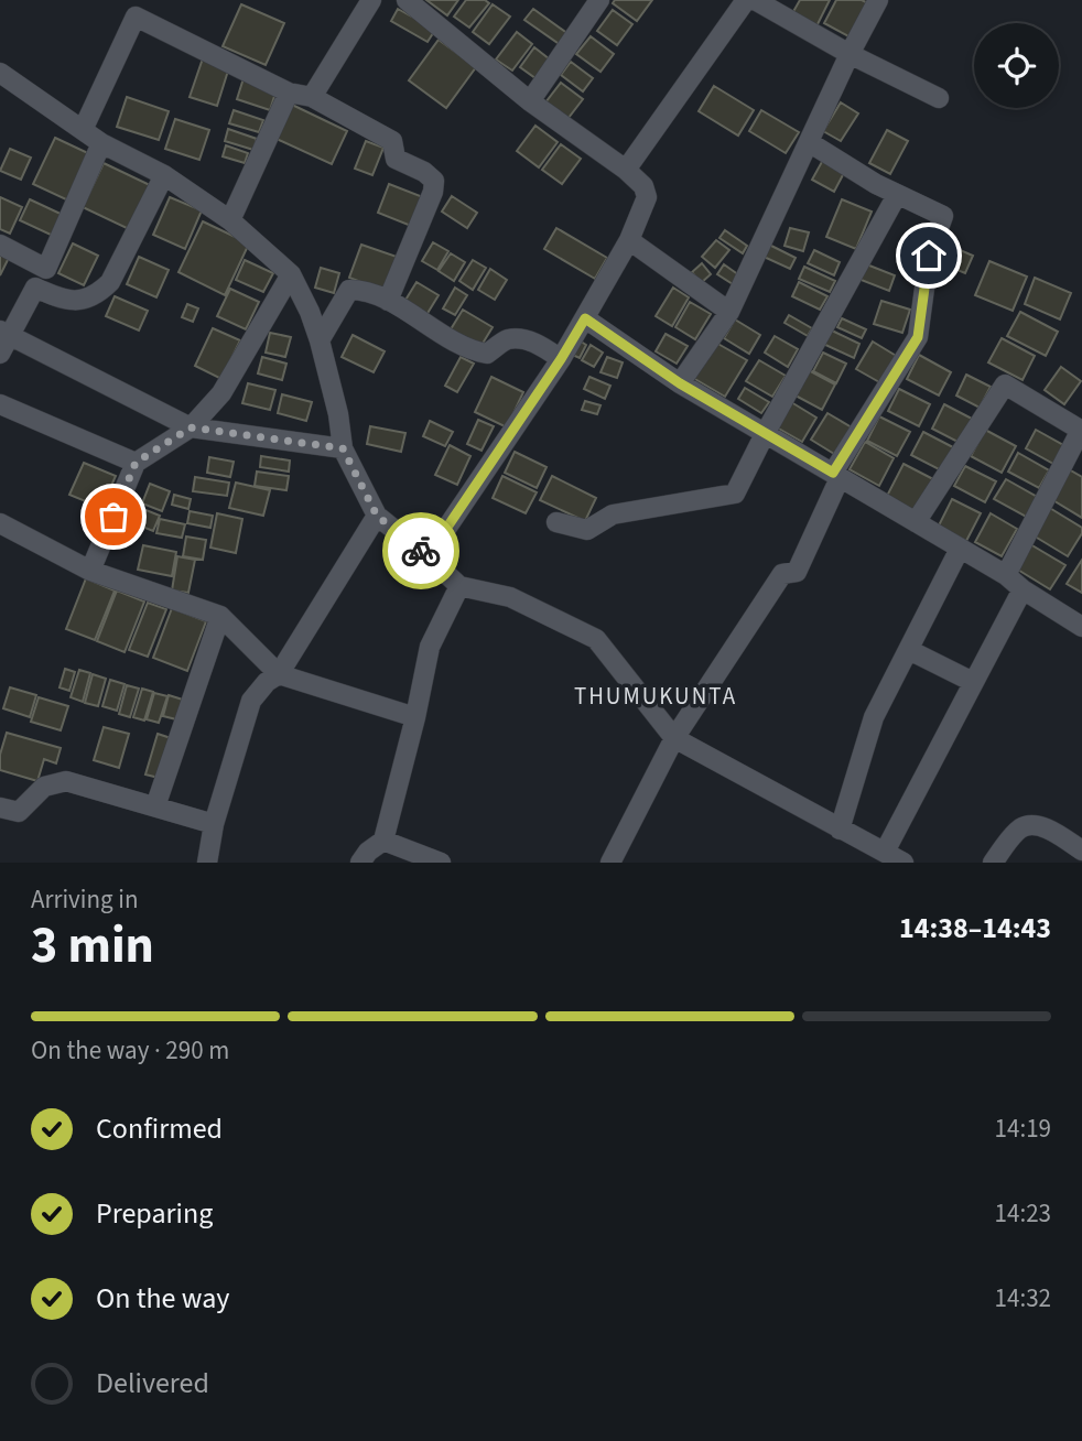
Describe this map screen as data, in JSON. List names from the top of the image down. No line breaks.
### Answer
{"districts":["THUMUKUNTA"],"page":{"heading":["3 min","Arriving in","14:38–14:43"],"bar":"On the way · 290 m","list":[["Confirmed","14:19"],["Preparing","14:23"],["On the way","14:32"],"Delivered"]}}
